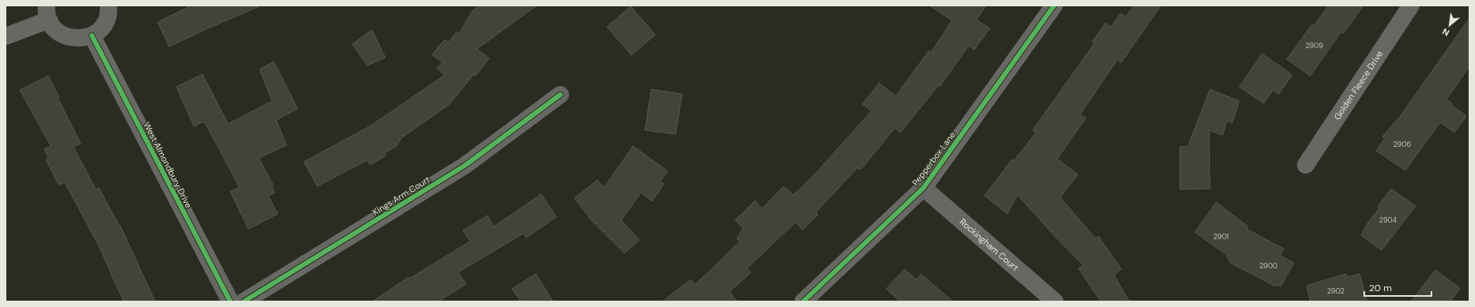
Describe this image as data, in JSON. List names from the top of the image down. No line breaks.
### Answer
{"streets":{"street":["Golden Fleece Drive","Pepperbox Lane","West Almondbury Drive","Kings Arm Court","Rockingham Court"]},"crossings":[["Pepperbox Lane","Rockingham Court"]],"house_numbers":["2909","2906","2904","2901","2900","2902"],"scale_bar":"20 m","north":"bottom left"}
